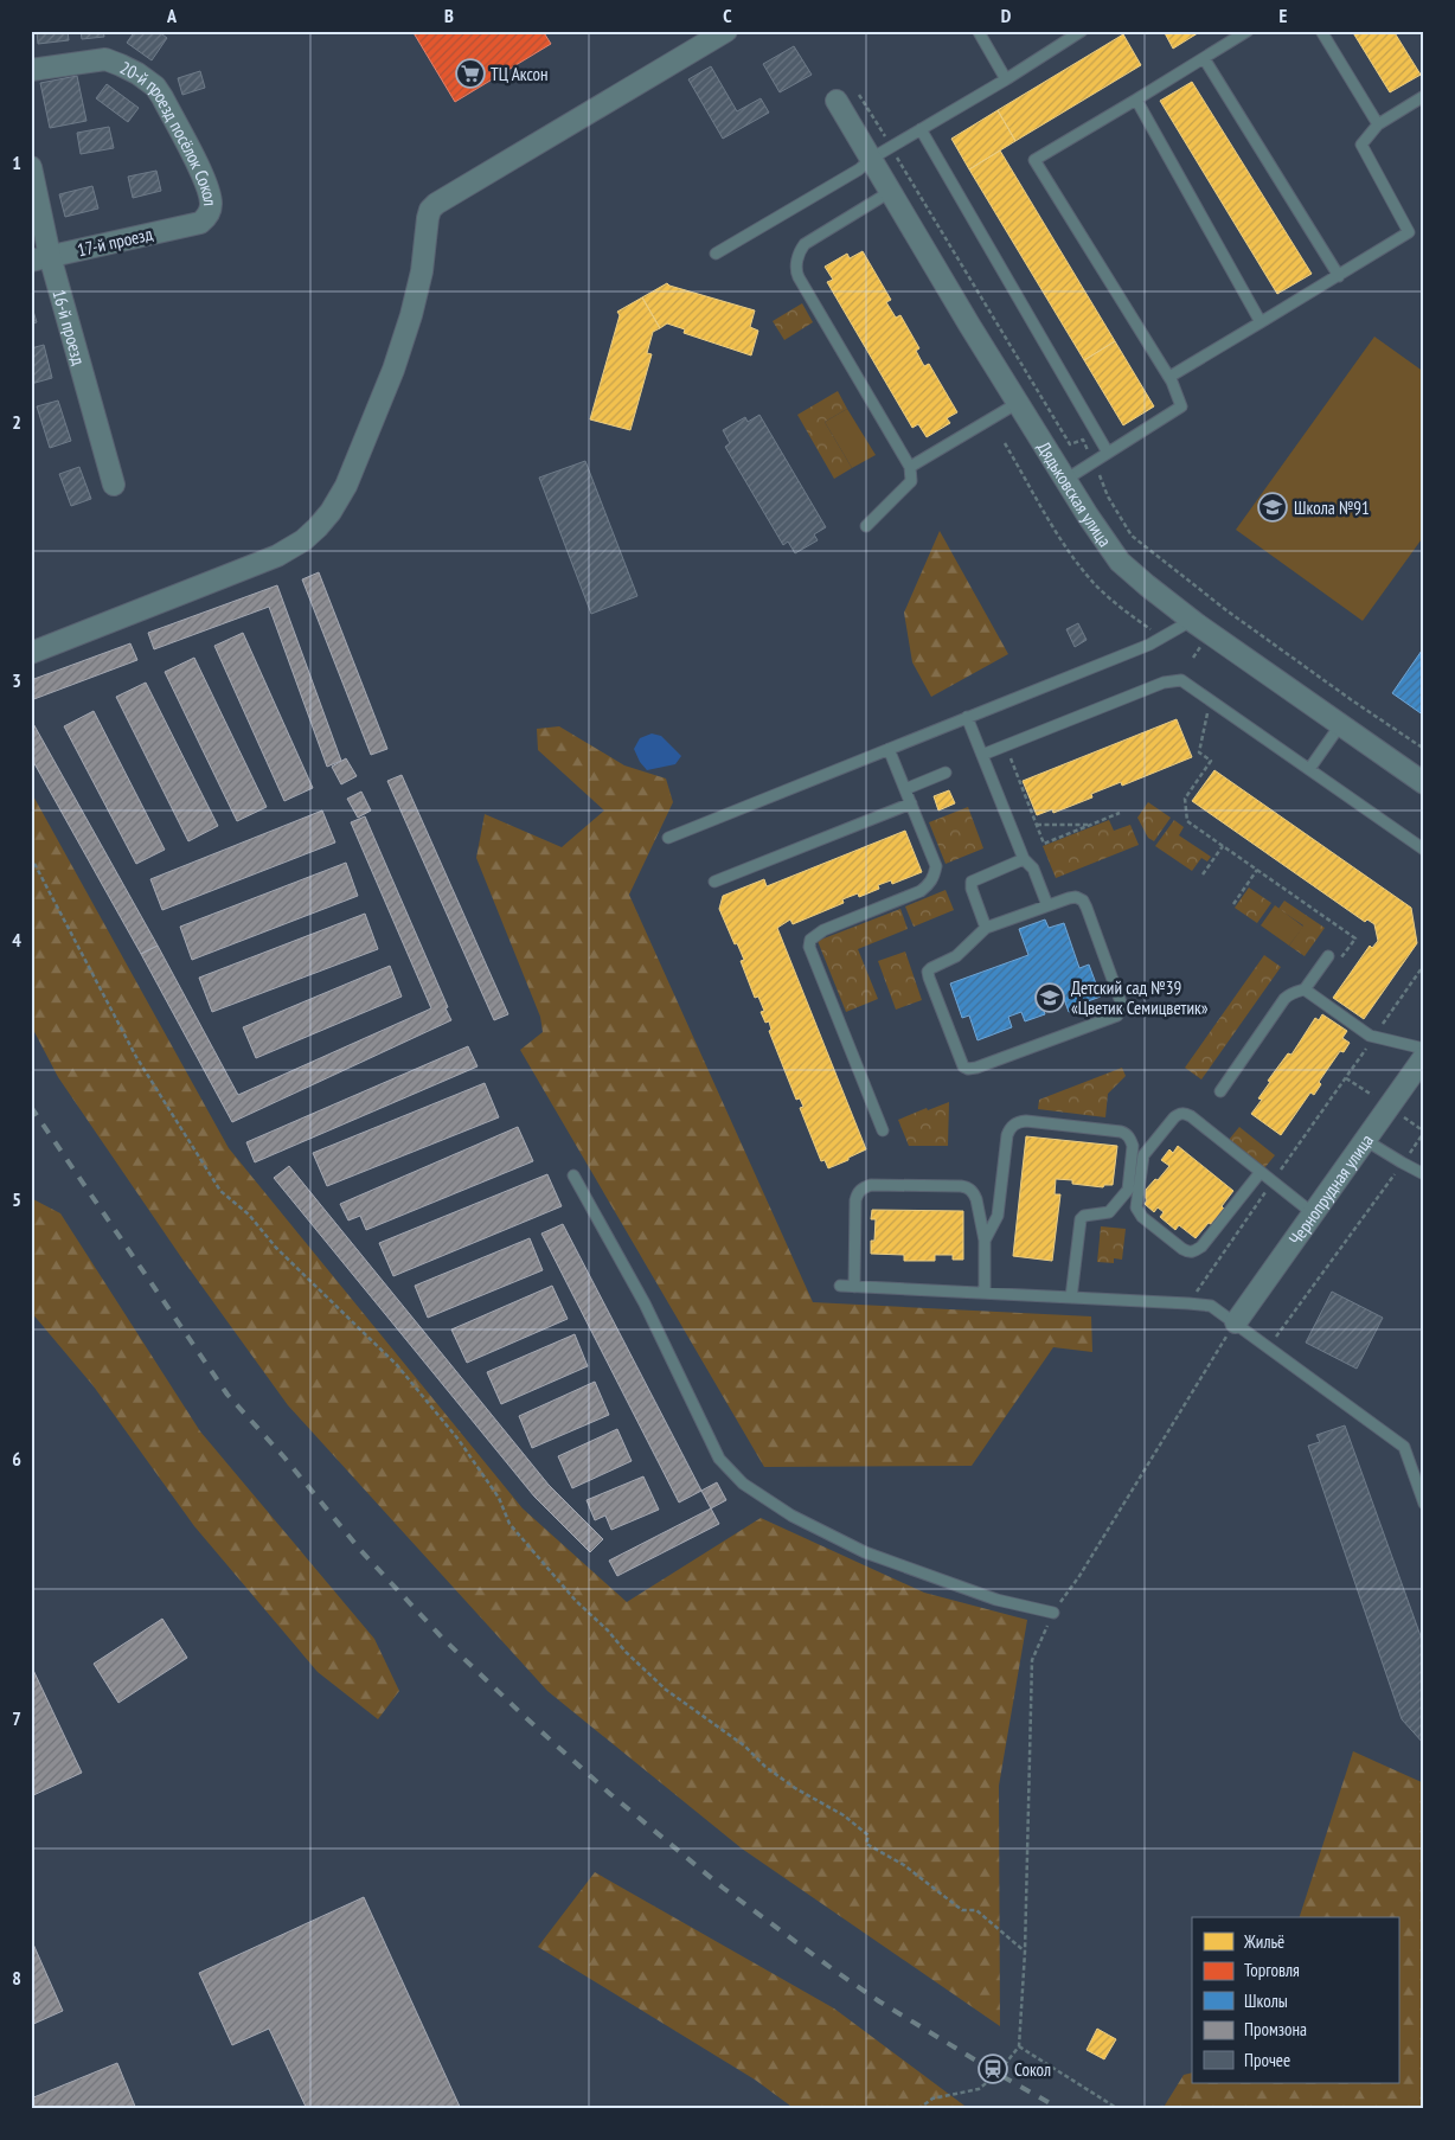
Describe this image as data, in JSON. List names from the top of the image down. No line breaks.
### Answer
{"streets":{"street":["20-й проезд посёлок Сокол","17-й проезд","16-й проезд","Дядьковская улица","Чернопрудная улица"]},"crossings":[["20-й проезд посёлок Сокол","17-й проезд"],["17-й проезд","16-й проезд"]],"places":{"supermarket":["ТЦ Аксон"],"school or university":["Школа №91","Детский сад №39 «Цветик Семицветик»"],"station":["Сокол"]},"legend":["Жильё","Торговля","Школы","Промзона","Прочее"],"grid":{"columns":["A","B","C","D","E"],"rows":["1","2","3","4","5","6","7","8"]}}
